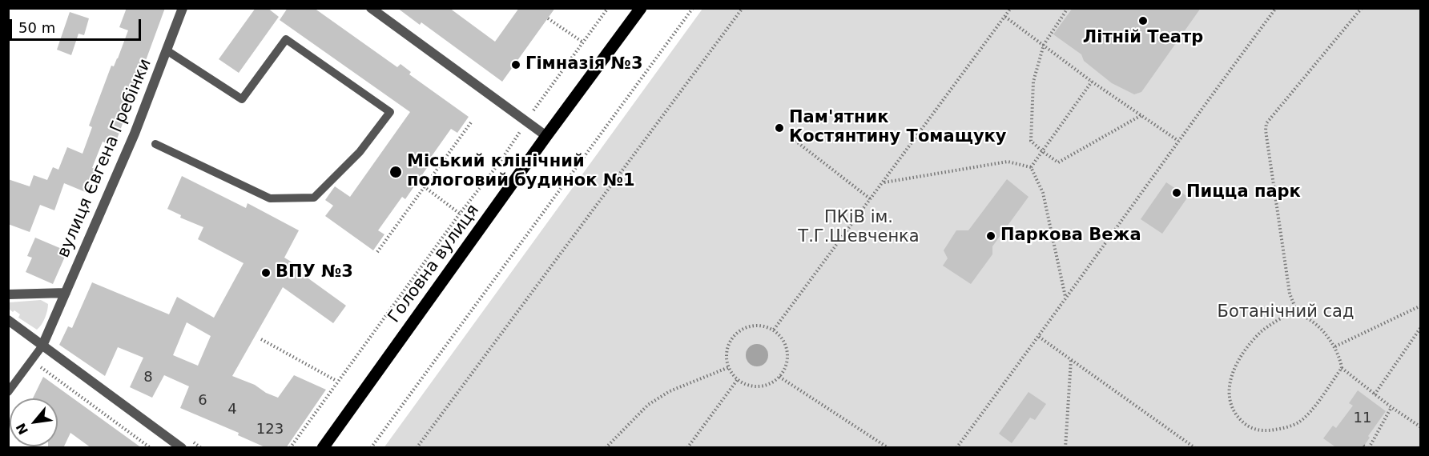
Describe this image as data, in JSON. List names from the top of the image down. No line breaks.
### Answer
{"streets":{"main road":["Головна вулиця"],"street":["вулиця Євгена Гребінки"]},"parks":["ПКіВ ім. Т.Г.Шевченка","Ботанічний сад"],"places":["Літній Театр","Гімназія №3","Пам'ятник Костянтину Томащуку","Міський клінічний пологовий будинок №1","Пицца парк","Паркова Вежа","ВПУ №3"],"house_numbers":["8","6","4","11","123"],"scale_bar":"50 m","north":"bottom left"}
